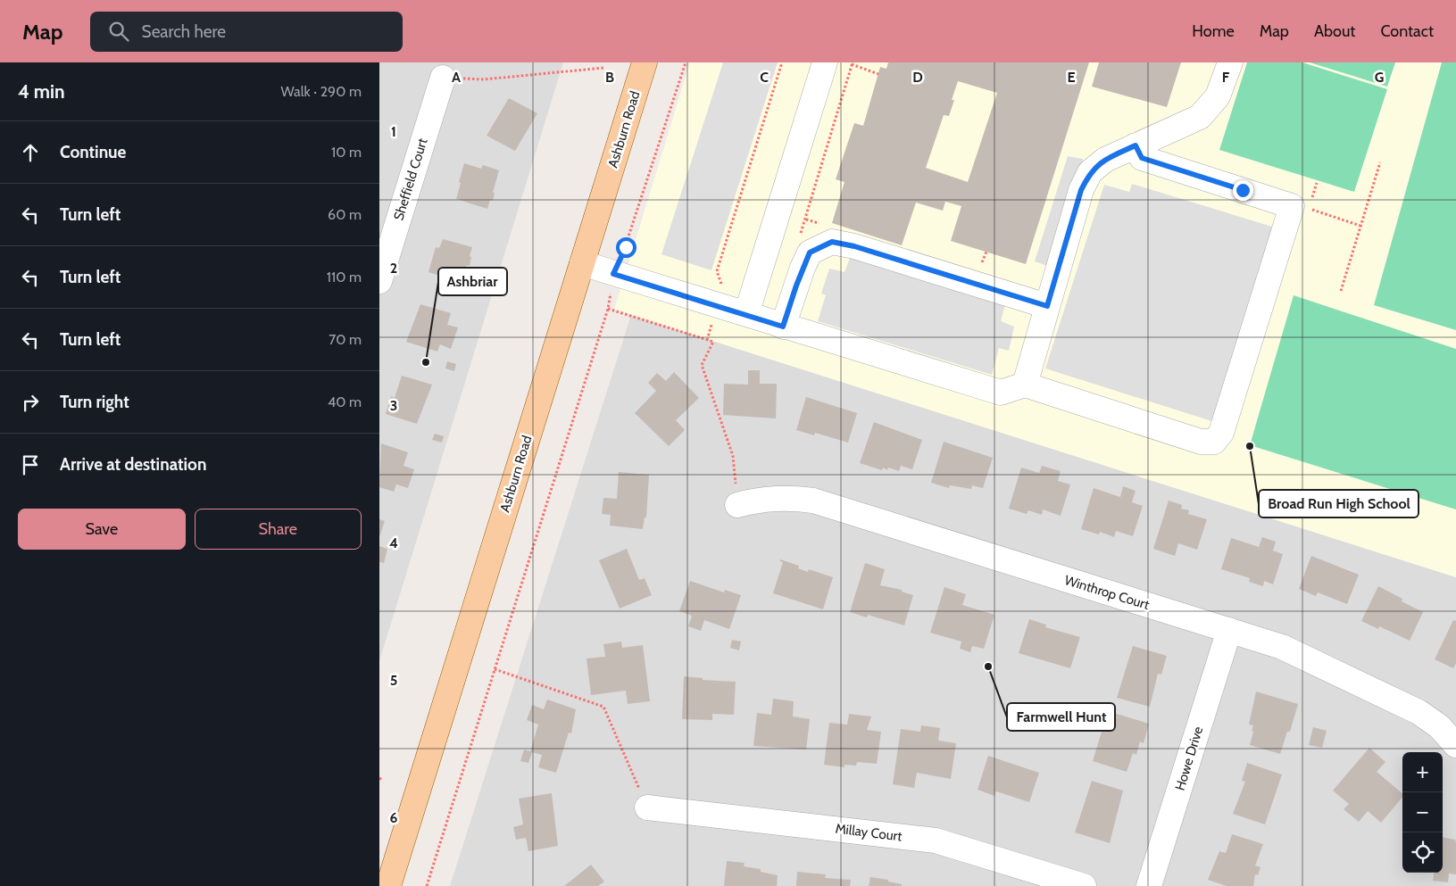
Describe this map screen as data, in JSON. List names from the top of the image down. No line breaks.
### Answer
{"streets":{"main road":["Ashburn Road"],"street":["Sheffield Court","Winthrop Court","Howe Drive","Millay Court"]},"crossings":[["Winthrop Court","Howe Drive"]],"places":["Ashbriar","Broad Run High School","Farmwell Hunt"],"page":{"header":"Map","search":"Search here","nav":["Home","Map","About","Contact"],"heading":["4 min","Walk · 290 m"],"list":[["Continue","10 m"],["Turn left","60 m"],["Turn left","110 m"],["Turn left","70 m"],["Turn right","40 m"],"Arrive at destination"],"buttons":["Save","Share"],"map_buttons":["+","−"]},"grid":{"columns":["A","B","C","D","E","F","G"],"rows":["1","2","3","4","5","6"]}}
